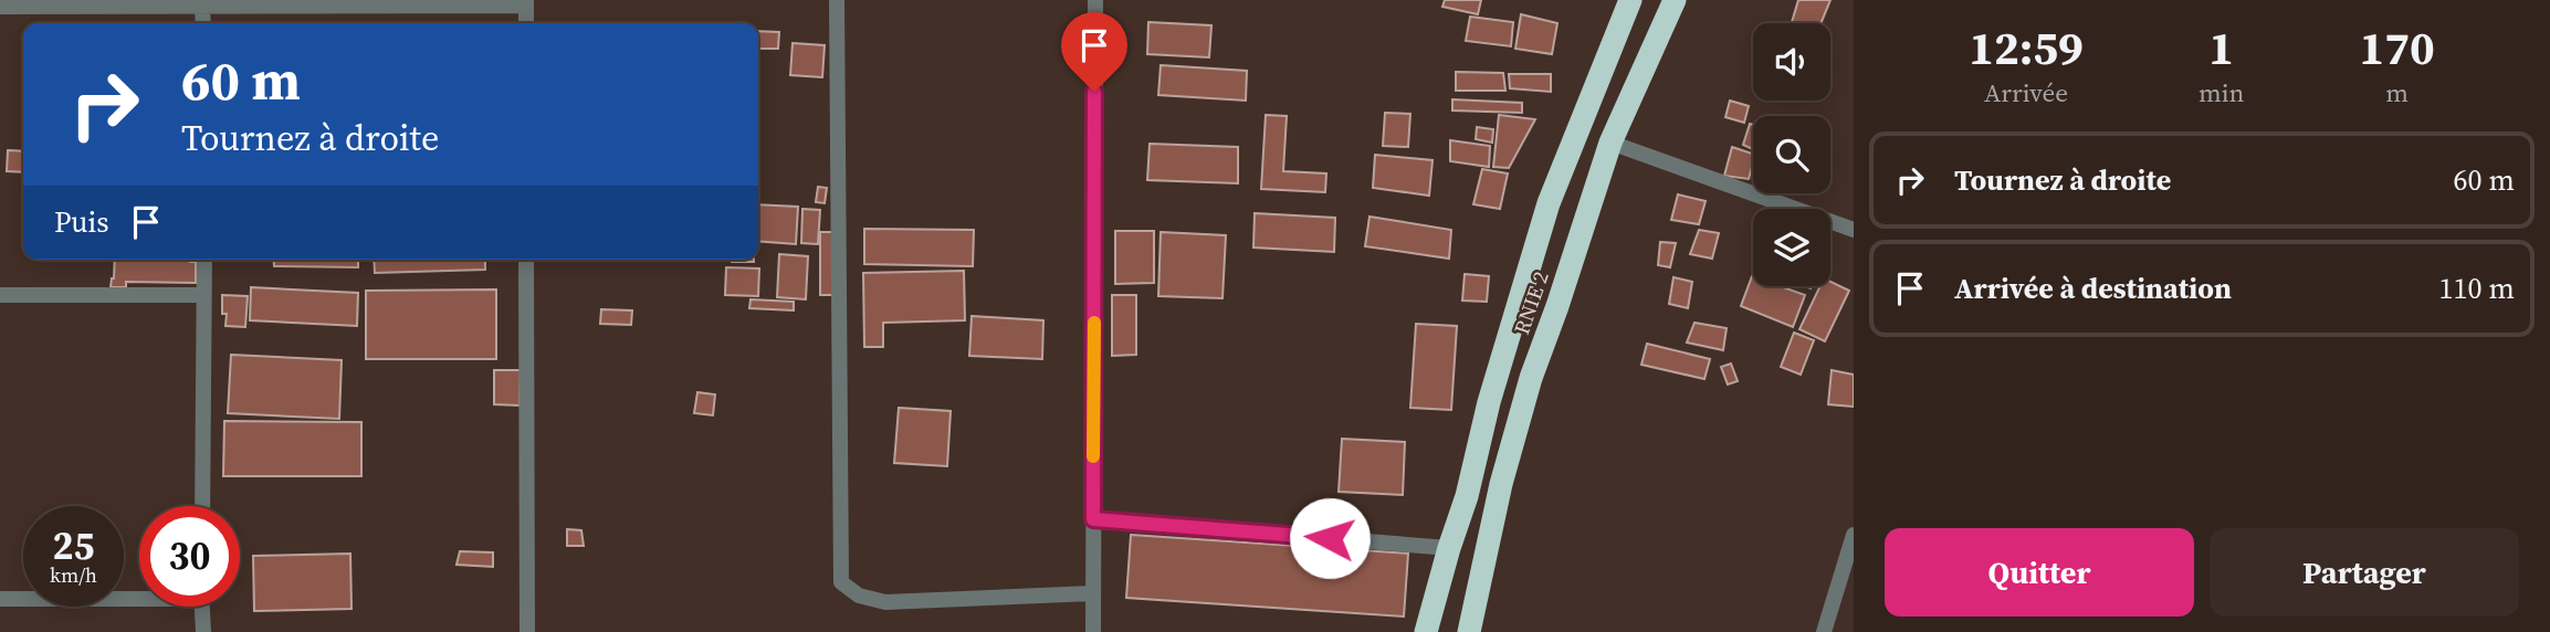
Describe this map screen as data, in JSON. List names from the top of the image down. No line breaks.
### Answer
{"streets":{"highway":["RNIE 2"]},"page":{"eta":["12:59","Arrivée","1","min","170","m"],"turn":["60 m","Tournez à droite"],"list":[{"name":"Tournez à droite","value":"60 m"},{"name":"Arrivée à destination","value":"110 m"}],"then":"Puis","speed":"25 km/h","limit":"30","buttons":["Quitter","Partager"]}}
